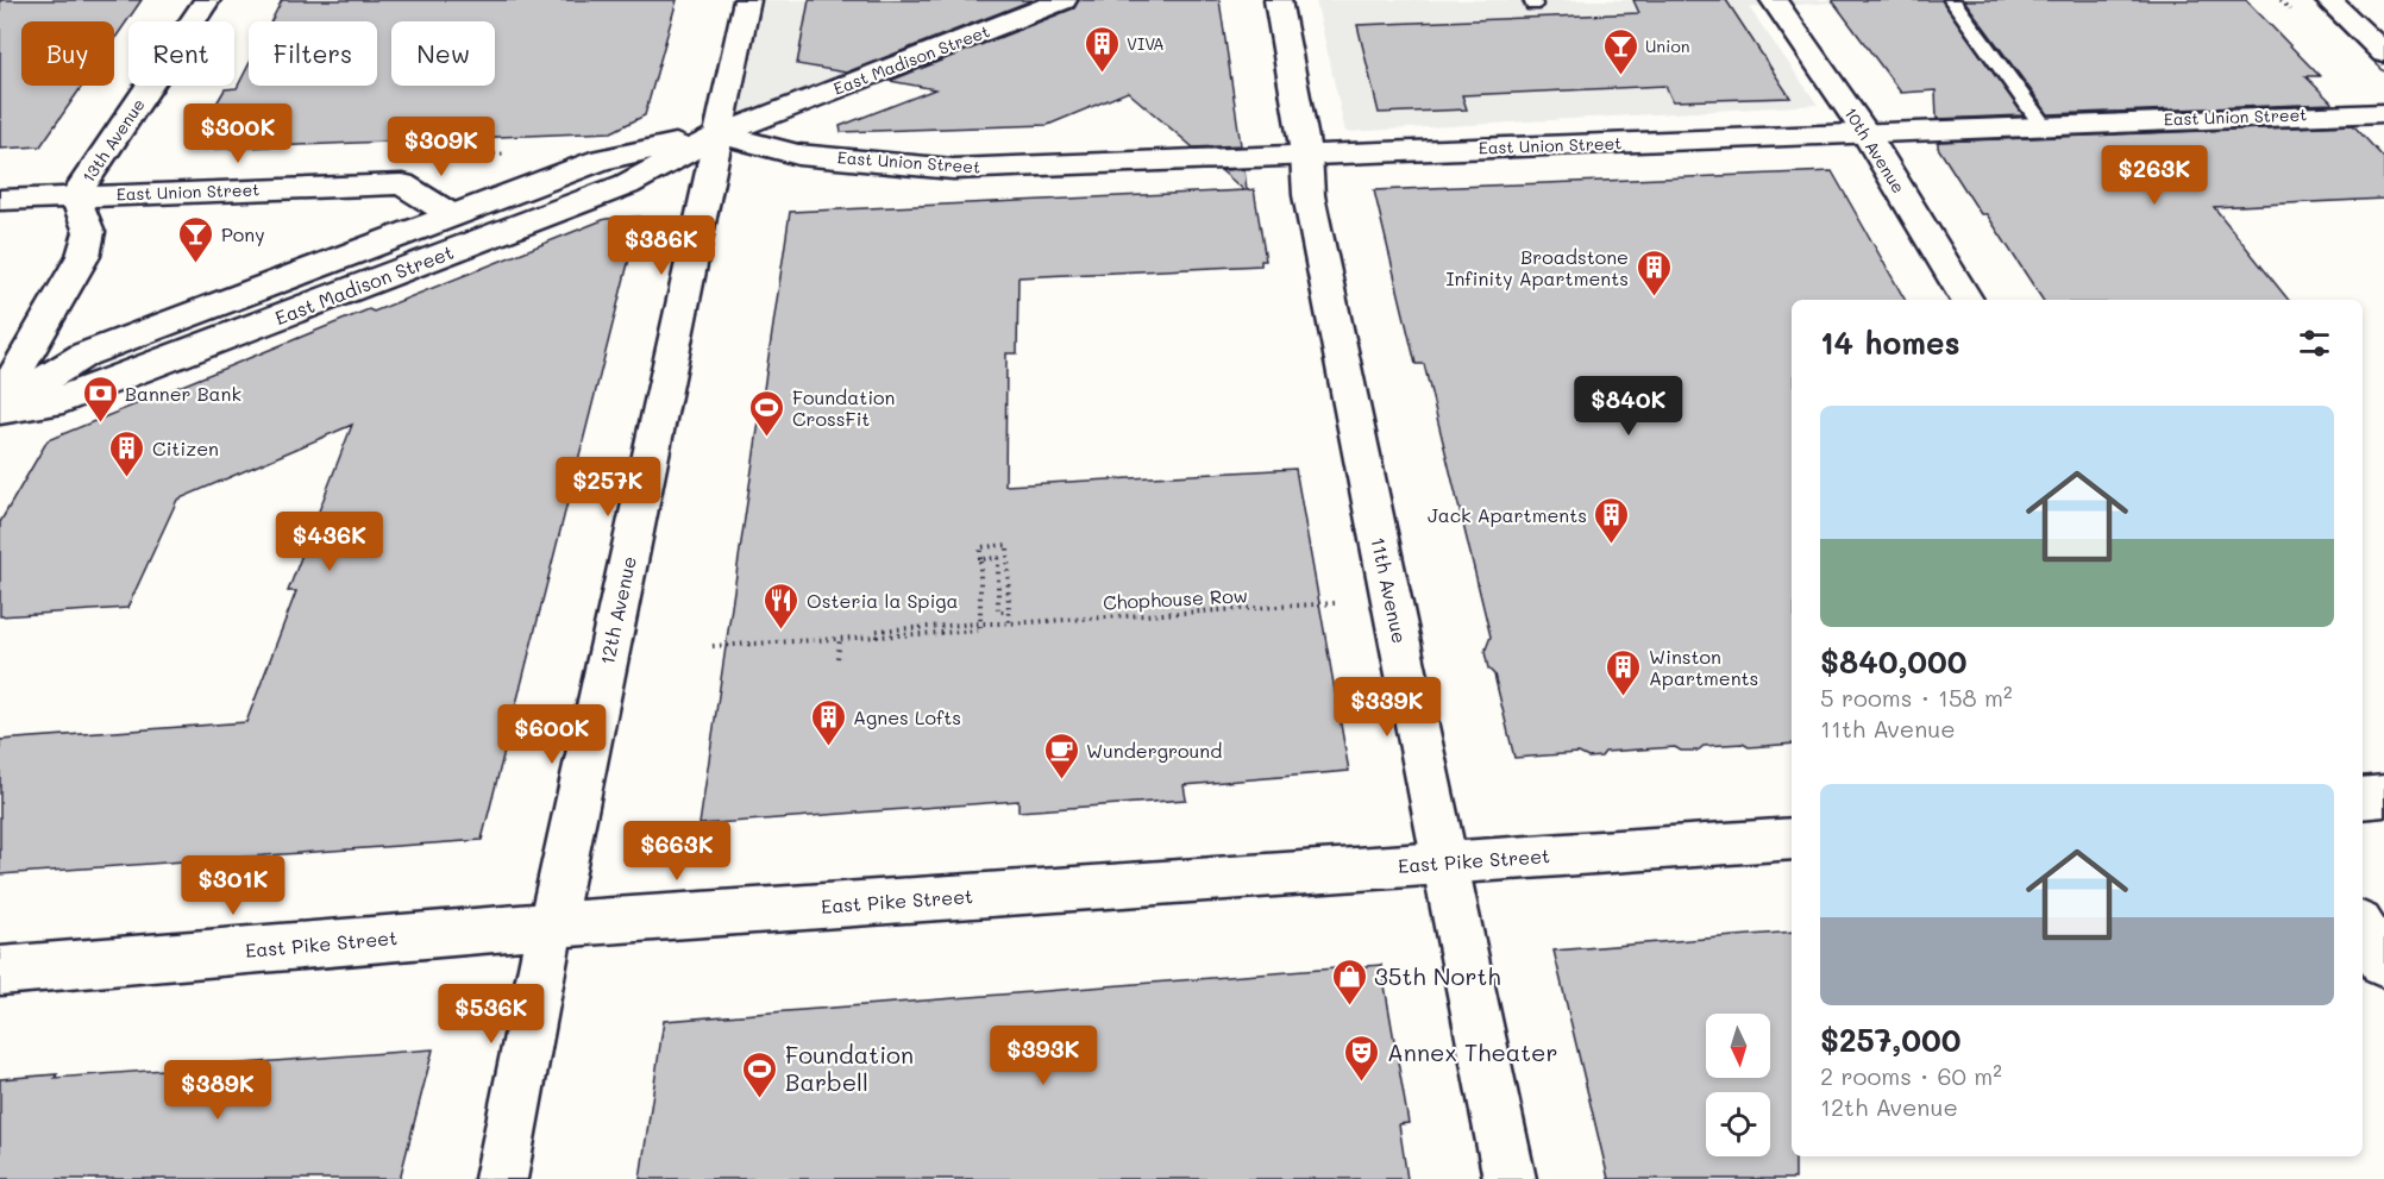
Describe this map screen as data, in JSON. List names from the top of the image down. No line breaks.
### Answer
{"streets":{"street":["East Madison Street","East Union Street","13th Avenue","10th Avenue","11th Avenue","12th Avenue","East Pike Street"],"path":["Chophouse Row"]},"crossings":[["East Madison Street","East Union Street"],["East Madison Street","12th Avenue"],["East Union Street","13th Avenue"],["East Union Street","10th Avenue"],["East Union Street","11th Avenue"],["East Union Street","12th Avenue"],["11th Avenue","East Pike Street"],["12th Avenue","East Pike Street"]],"places":{"building":["VIVA","Broadstone Infinity Apartments","Citizen","Jack Apartments","Winston Apartments","Agnes Lofts"],"bar":["Union","Pony"],"bank":["Banner Bank"],"sports":["Foundation CrossFit","Foundation Barbell"],"restaurant":["Osteria la Spiga"],"cafe":["Wunderground"],"shop":["35th North"],"theatre":["Annex Theater"]},"north":"bottom","page":{"chip":["Buy","Rent","Filters","New"],"price":["$300K","$309K","$263K","$386K","$840K","$257K","$436K","$339K","$600K","$663K","$301K","$536K","$393K","$389K"],"heading":"14 homes","list":[{"name":"$840,000","note":"5 rooms · 158 m² · 11th Avenue"},{"name":"$257,000","note":"2 rooms · 60 m² · 12th Avenue"}]}}
